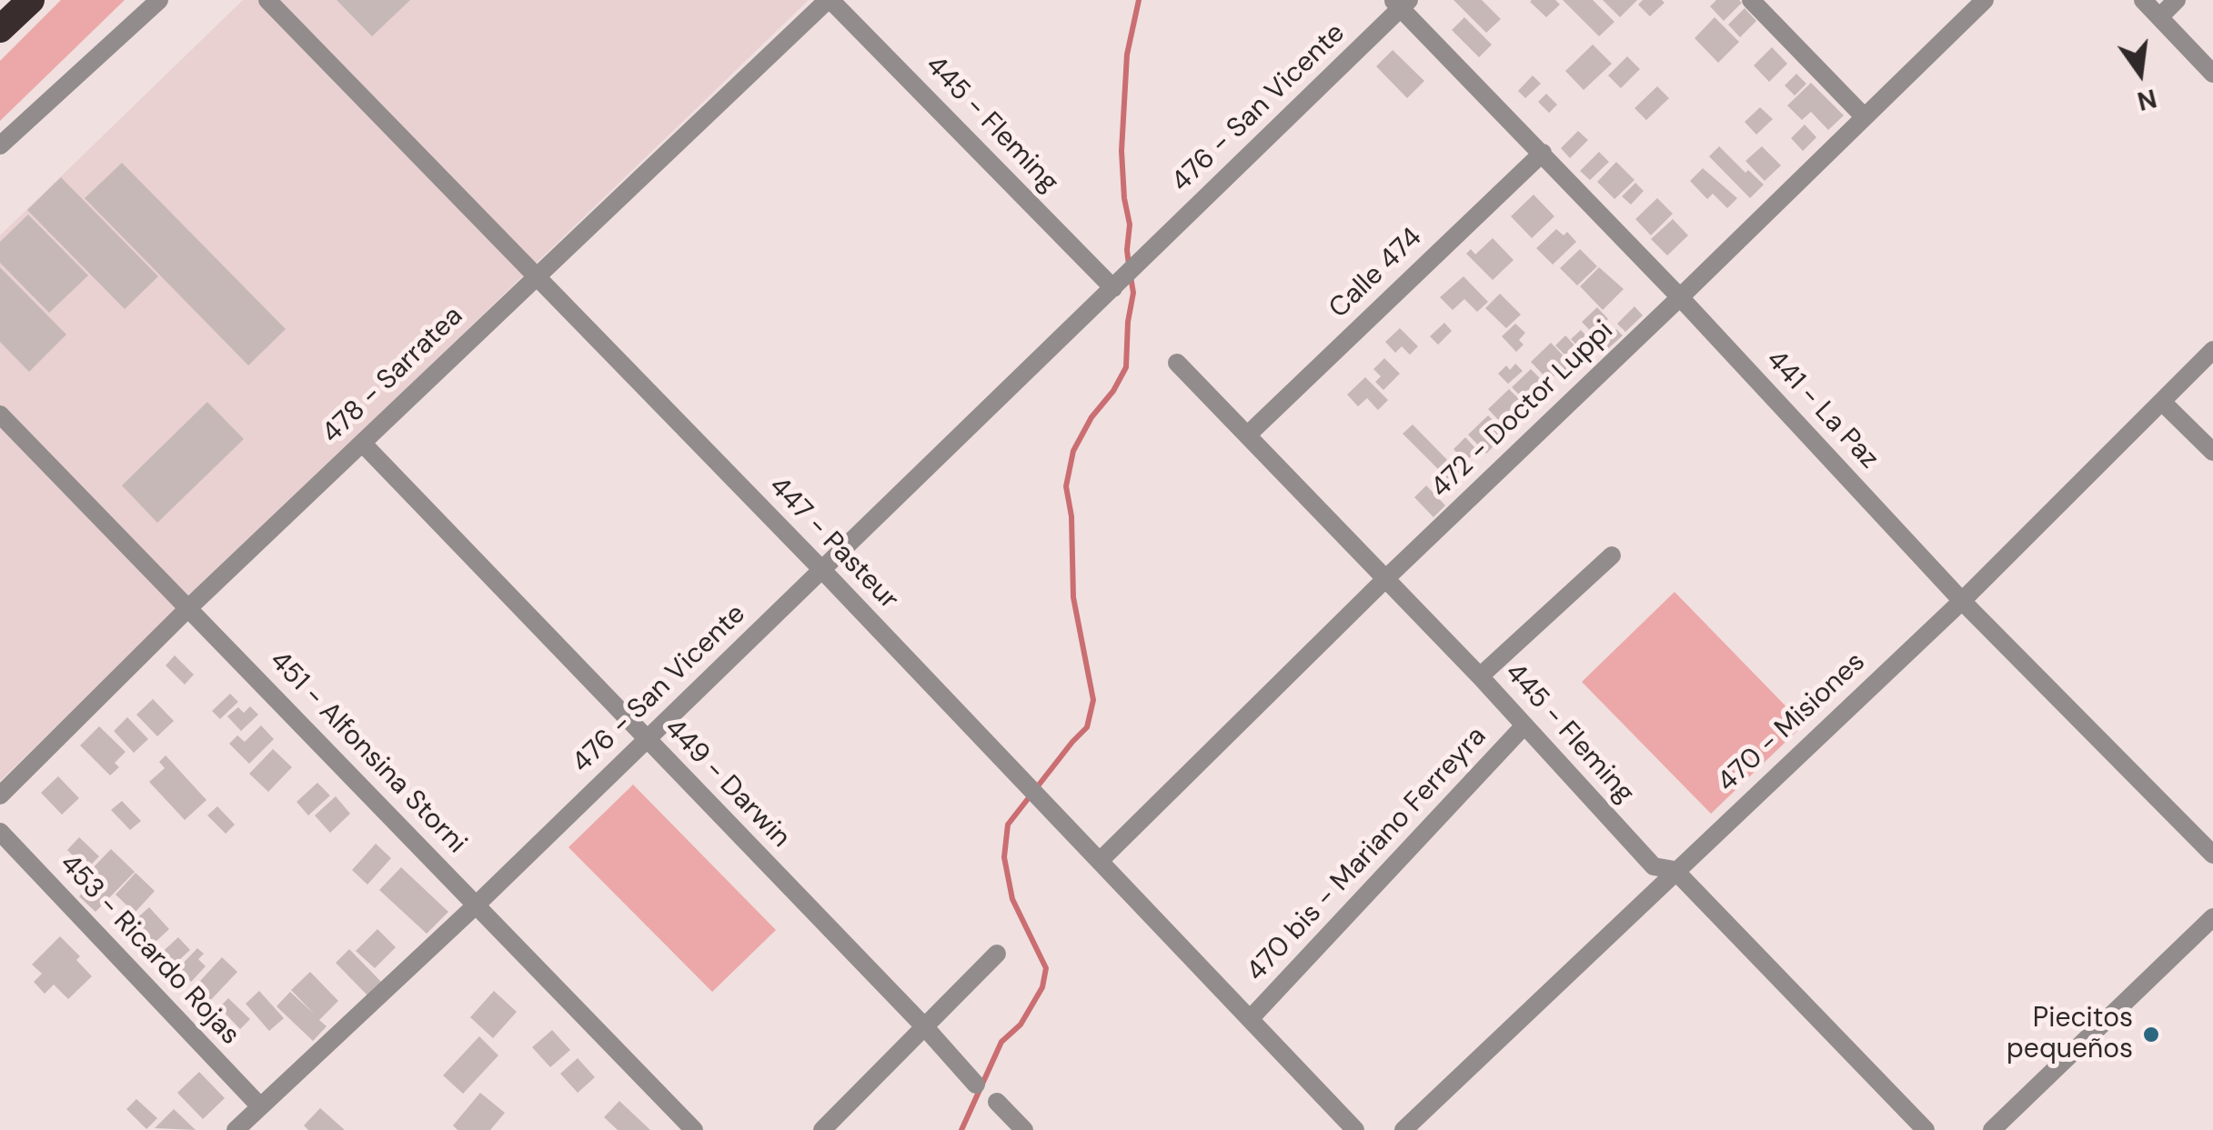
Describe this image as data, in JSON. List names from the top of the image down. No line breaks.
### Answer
{"streets":{"street":["476 - San Vicente","445 - Fleming","Calle 474","478 - Sarratea","472 - Doctor Luppi","441 - La Paz","447 - Pasteur","470 - Misiones","451 - Alfonsina Storni","449 - Darwin","470 bis - Mariano Ferreyra","453 - Ricardo Rojas"]},"crossings":[["476 - San Vicente","445 - Fleming"],["476 - San Vicente","441 - La Paz"],["476 - San Vicente","447 - Pasteur"],["476 - San Vicente","451 - Alfonsina Storni"],["476 - San Vicente","449 - Darwin"],["476 - San Vicente","453 - Ricardo Rojas"],["445 - Fleming","Calle 474"],["445 - Fleming","478 - Sarratea"],["445 - Fleming","472 - Doctor Luppi"],["445 - Fleming","470 - Misiones"],["445 - Fleming","470 bis - Mariano Ferreyra"],["Calle 474","441 - La Paz"],["478 - Sarratea","447 - Pasteur"],["478 - Sarratea","451 - Alfonsina Storni"],["478 - Sarratea","449 - Darwin"],["472 - Doctor Luppi","441 - La Paz"],["472 - Doctor Luppi","447 - Pasteur"],["441 - La Paz","470 - Misiones"],["447 - Pasteur","470 bis - Mariano Ferreyra"]],"places":["Piecitos pequeños"],"north":"bottom"}
